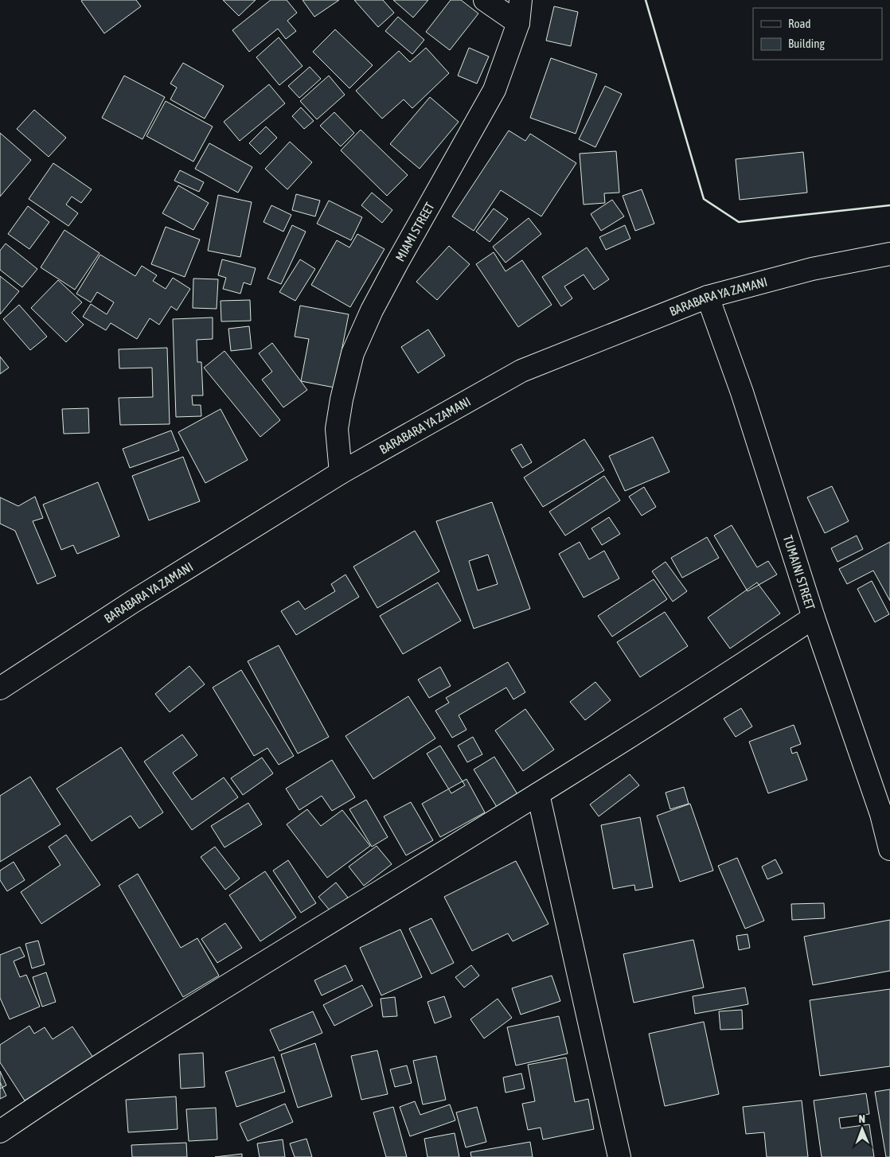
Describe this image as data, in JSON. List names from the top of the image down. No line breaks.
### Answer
{"streets":{"street":["MIAMI STREET","BARABARA YA ZAMANI","TUMAINI STREET"]},"crossings":[["MIAMI STREET","BARABARA YA ZAMANI"],["BARABARA YA ZAMANI","TUMAINI STREET"]],"legend":["Road","Building"],"north":"top"}
